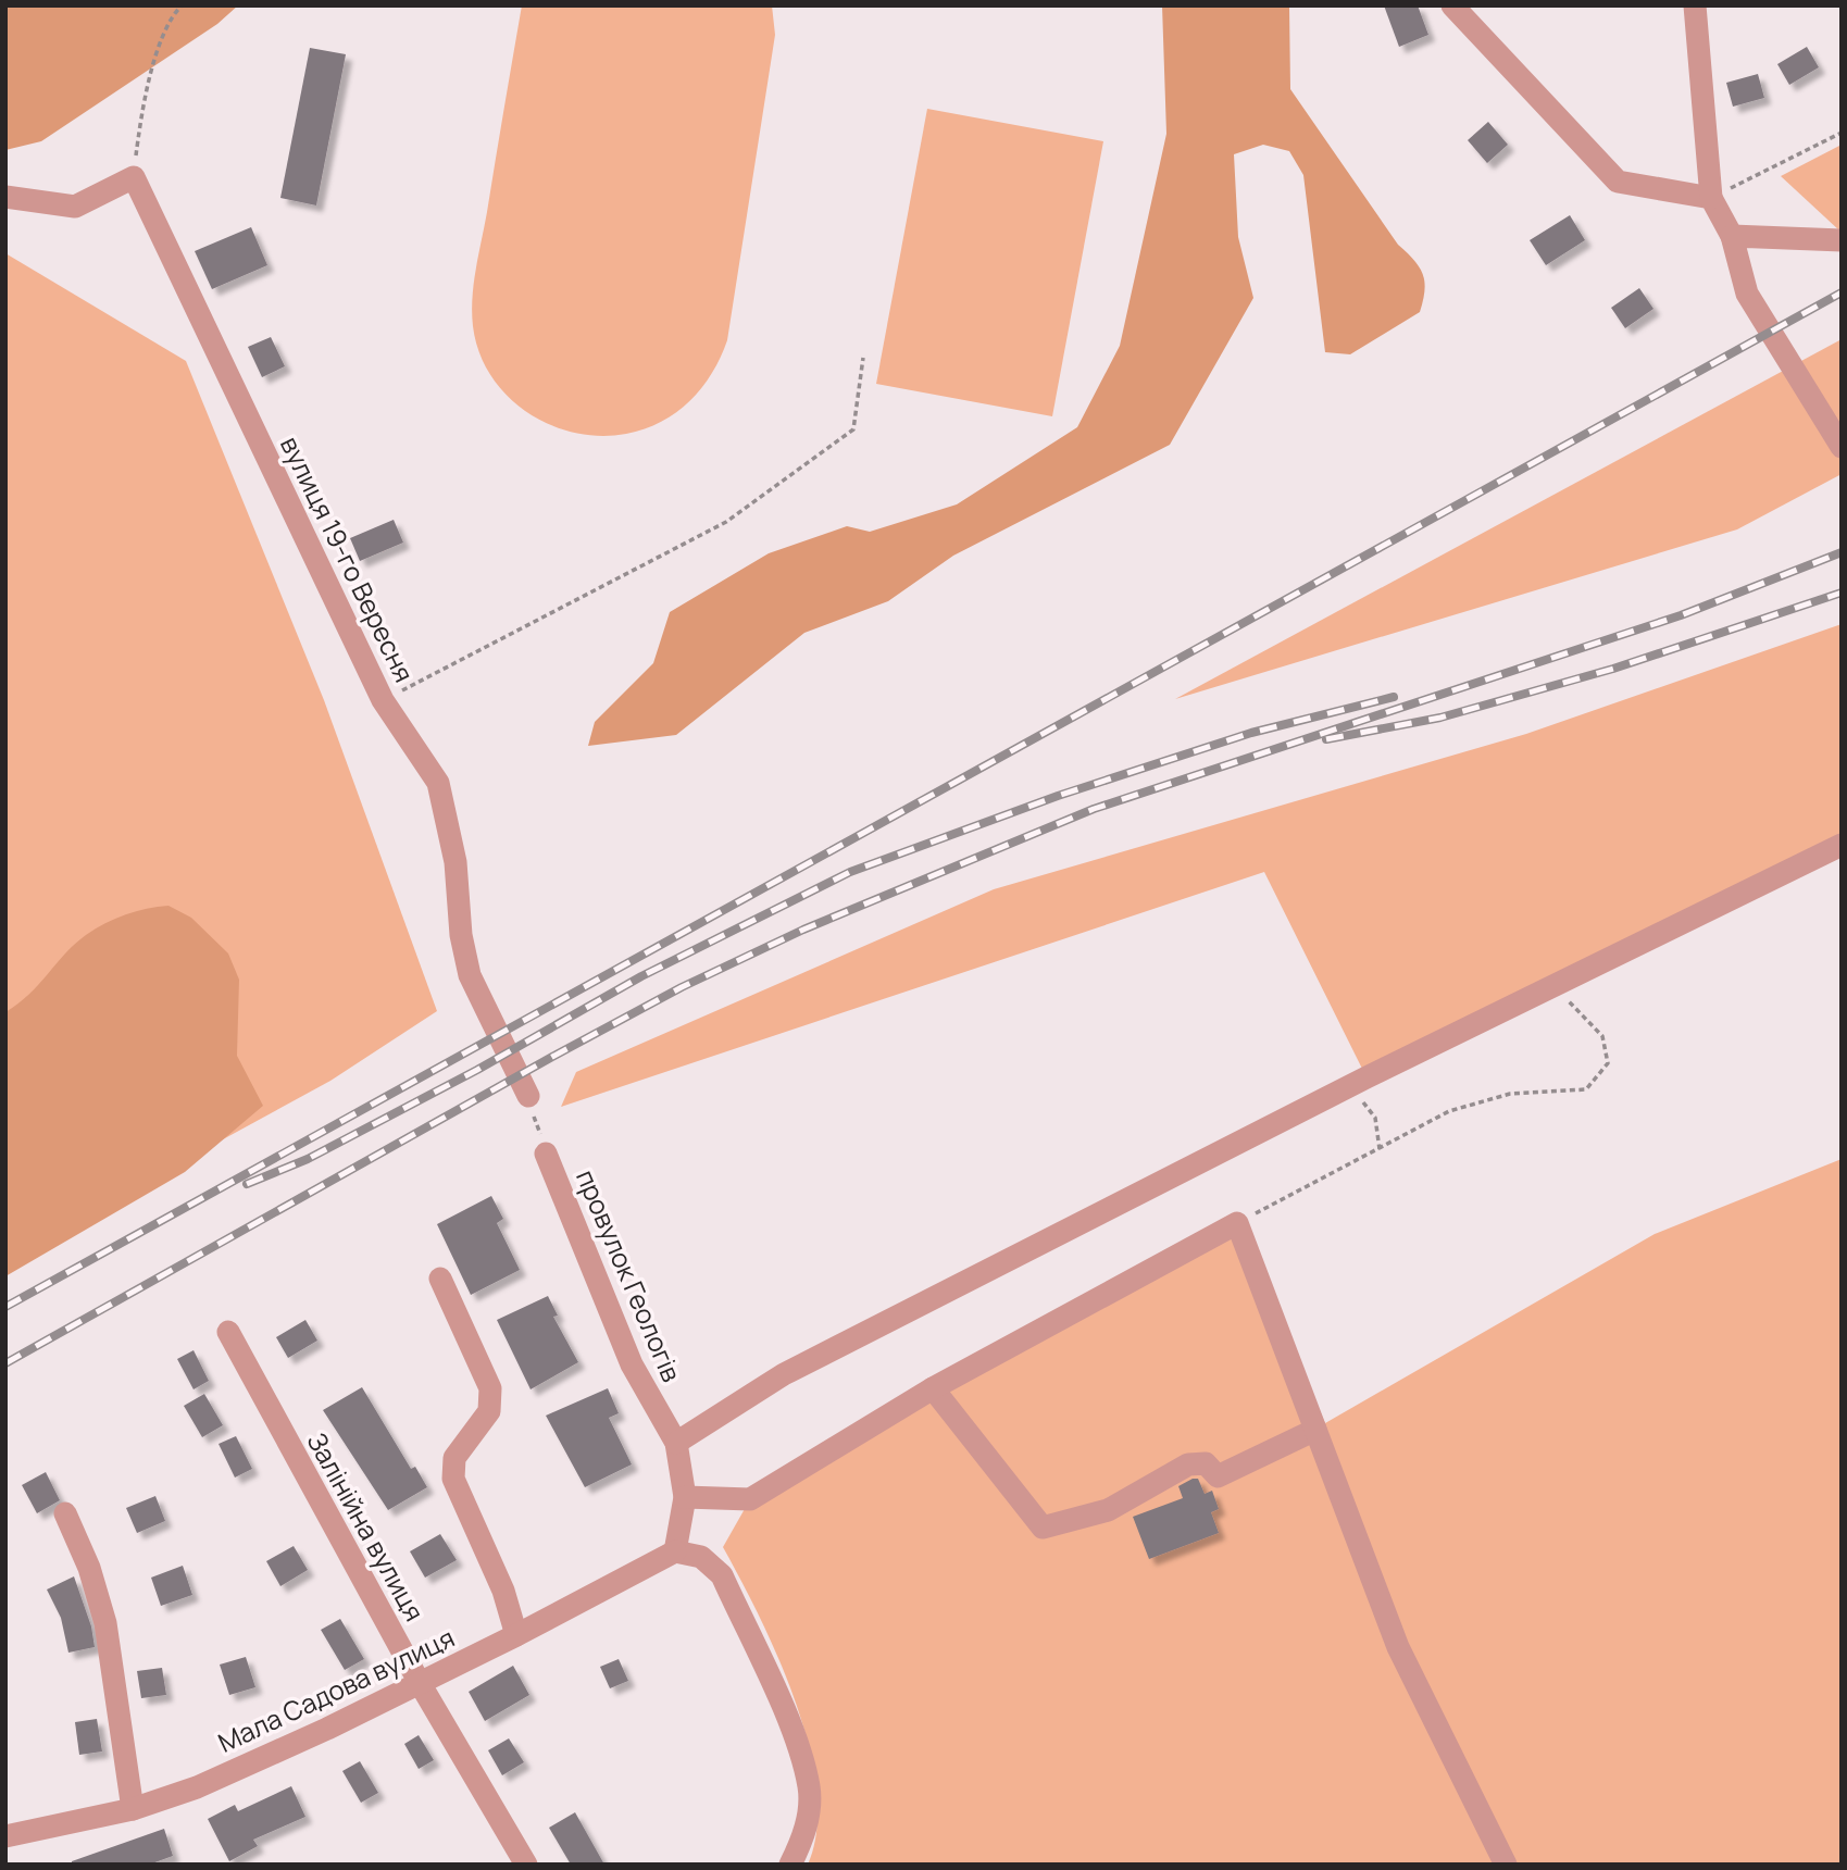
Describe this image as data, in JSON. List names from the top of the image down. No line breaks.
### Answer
{"streets":{"street":["вулиця 19-го Вересня","провулок Геологів","Залінійна вулиця","Мала Садова вулиця"]},"crossings":[["провулок Геологів","Мала Садова вулиця"],["Залінійна вулиця","Мала Садова вулиця"]]}
